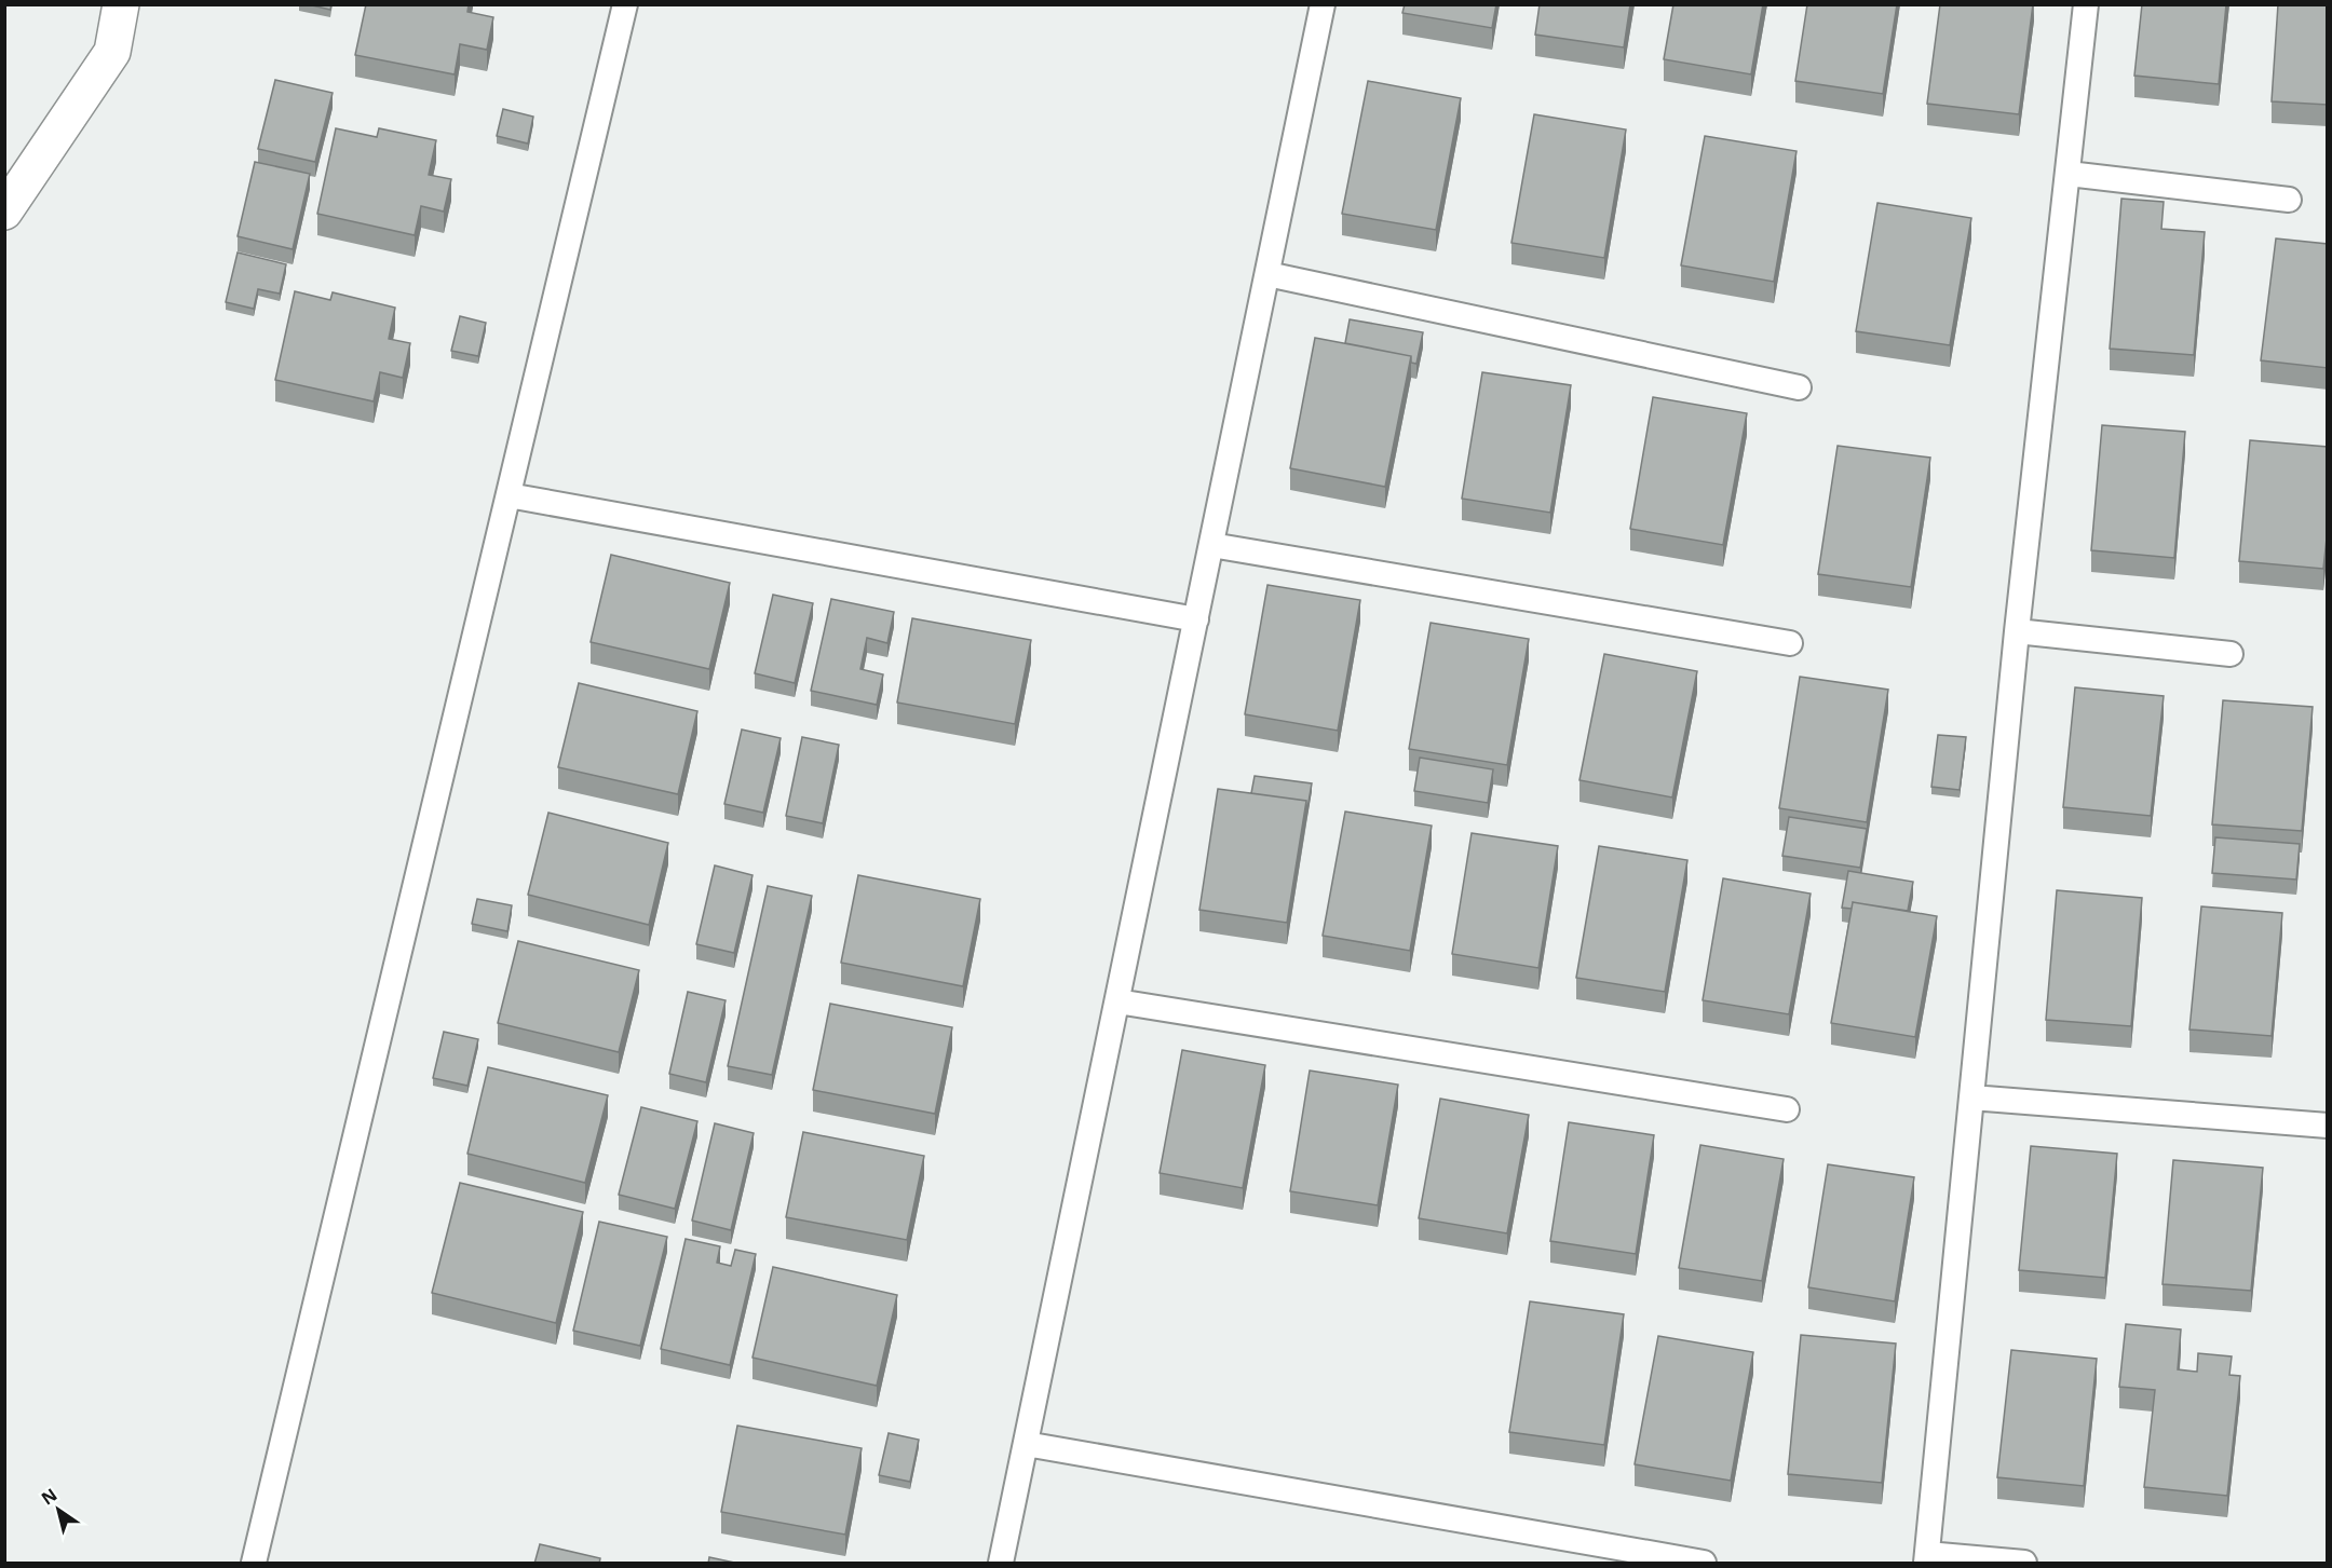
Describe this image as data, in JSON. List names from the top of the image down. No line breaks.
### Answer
{"north":"top left"}
